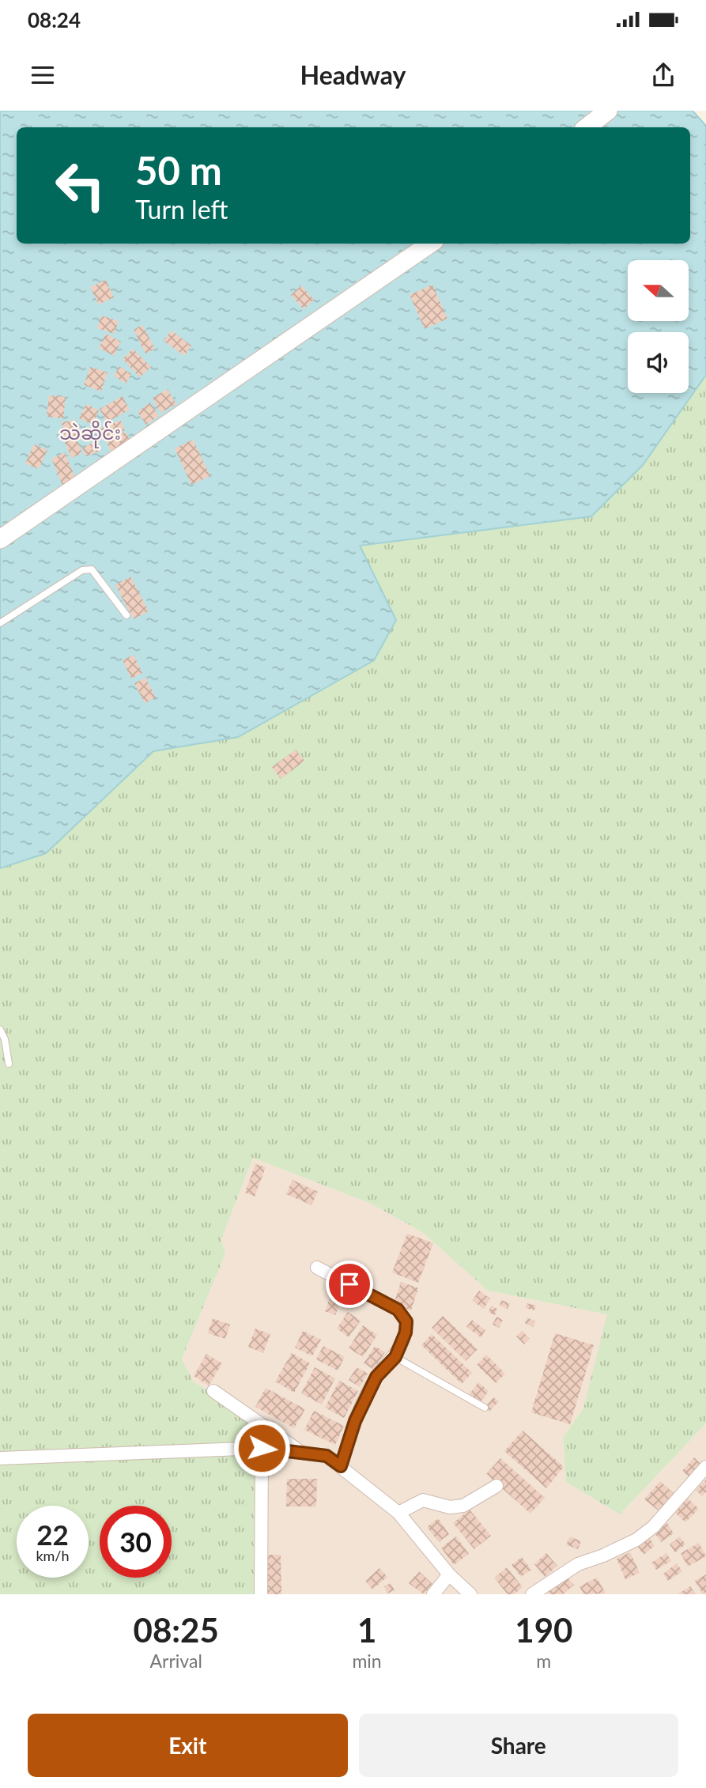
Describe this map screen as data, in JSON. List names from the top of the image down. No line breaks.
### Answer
{"districts":["သဲဆိုင်း"],"north":"left","page":{"status":"08:24","header":"Headway","turn":["50 m","Turn left"],"speed":"22 km/h","limit":"30","eta":["08:25","Arrival","1","min","190","m"],"buttons":["Exit","Share"]}}
